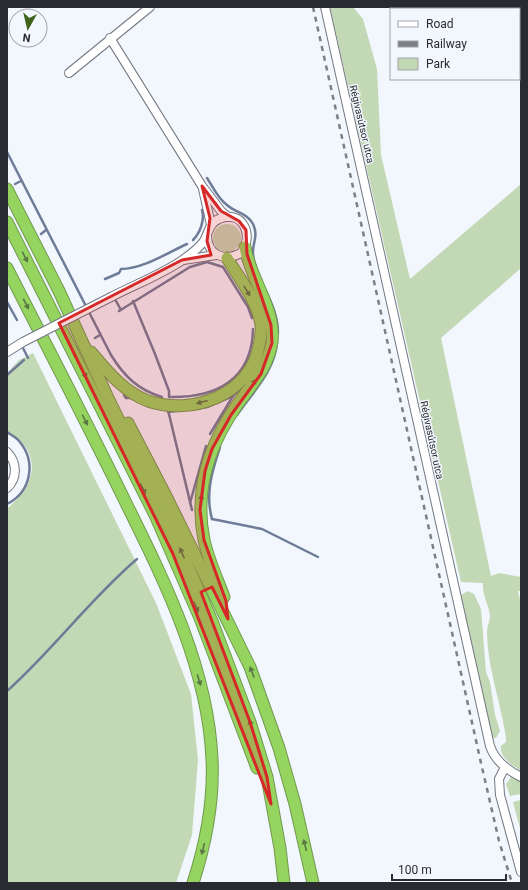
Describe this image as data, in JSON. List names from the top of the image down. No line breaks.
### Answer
{"streets":{"street":["Régivasútsor utca"]},"legend":["Road","Railway","Park"],"scale_bar":"100 m","north":"bottom"}
